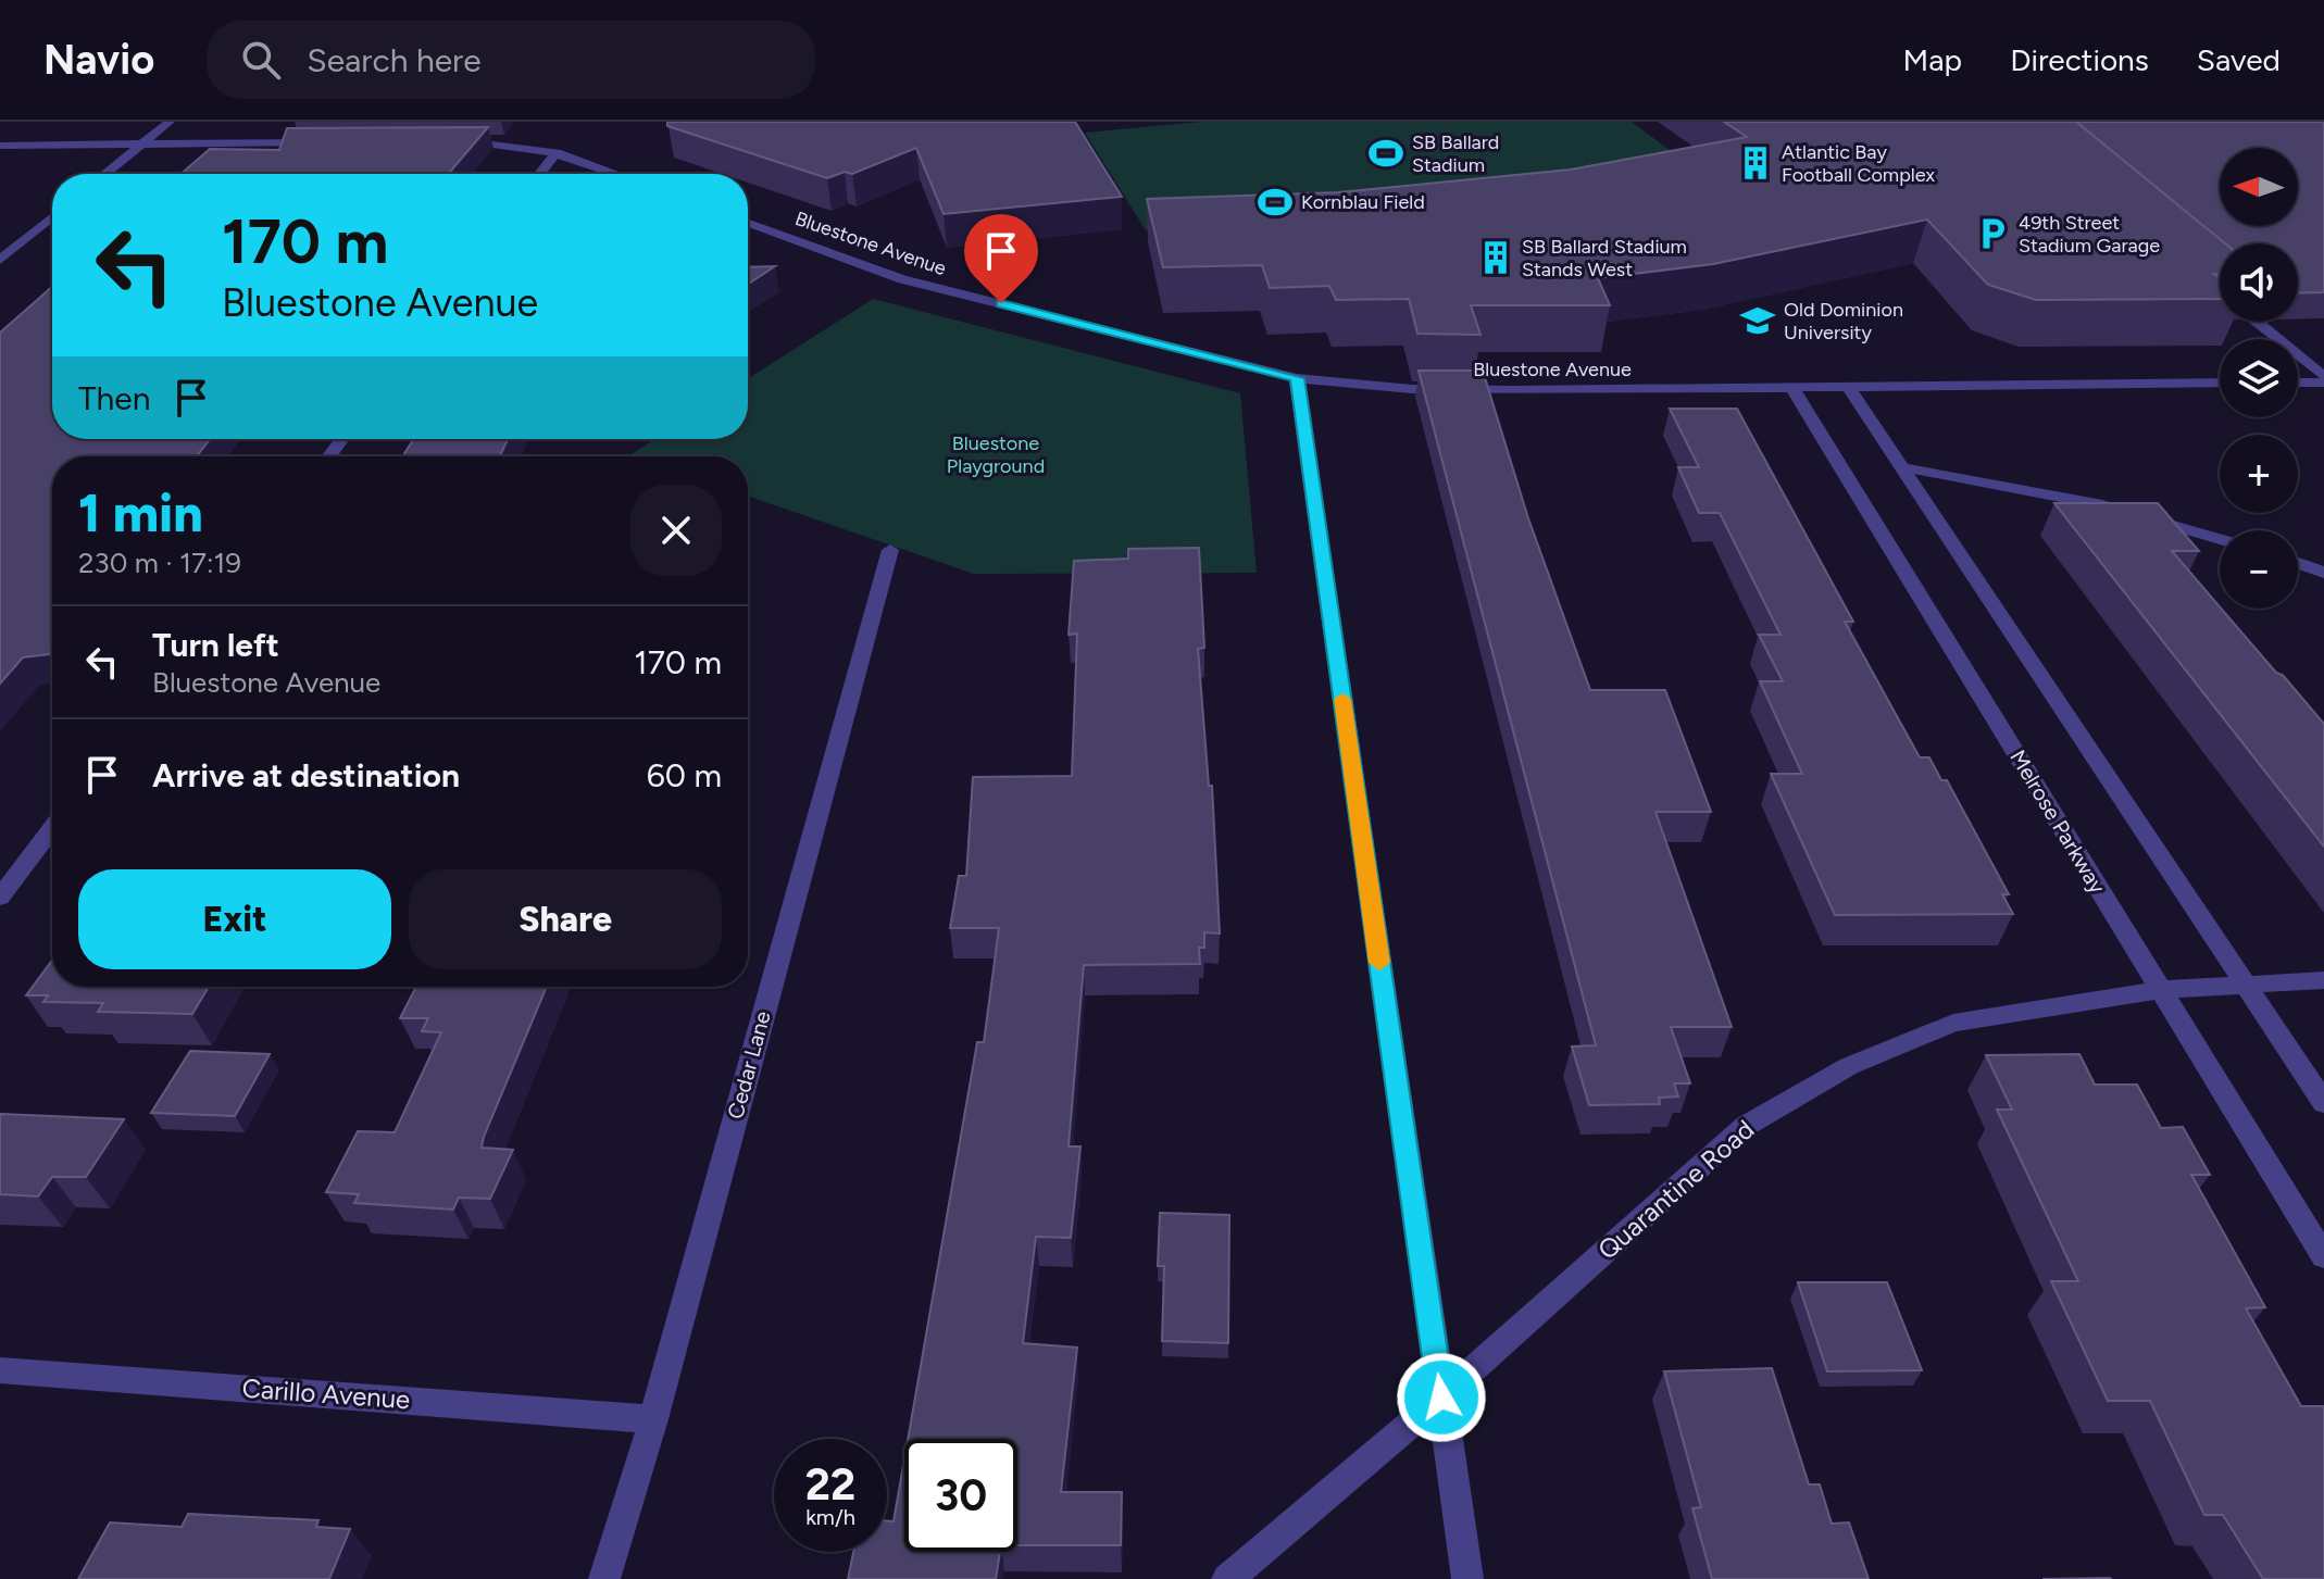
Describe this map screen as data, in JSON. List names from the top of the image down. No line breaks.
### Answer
{"streets":{"street":["Bluestone Avenue","Melrose Parkway","Cedar Lane","Quarantine Road","Carillo Avenue"]},"crossings":[["Bluestone Avenue","Melrose Parkway"],["Melrose Parkway","Quarantine Road"],["Cedar Lane","Carillo Avenue"]],"parks":["Bluestone Playground"],"places":{"sports":["SB Ballard Stadium","Kornblau Field"],"building":["Atlantic Bay Football Complex","SB Ballard Stadium Stands West"],"parking":["49th Street Stadium Garage"],"school or university":["Old Dominion University"]},"north":"left","page":{"header":"Navio","search":"Search here","nav":["Map","Directions","Saved"],"map_buttons":["+","−"],"turn":["170 m","Bluestone Avenue"],"then":"Then","heading":["1 min","230 m · 17:19"],"list":[{"name":"Turn left","note":"Bluestone Avenue","value":"170 m"},{"name":"Arrive at destination","value":"60 m"}],"buttons":["Exit","Share"],"speed":"22 km/h","limit":"30"}}
